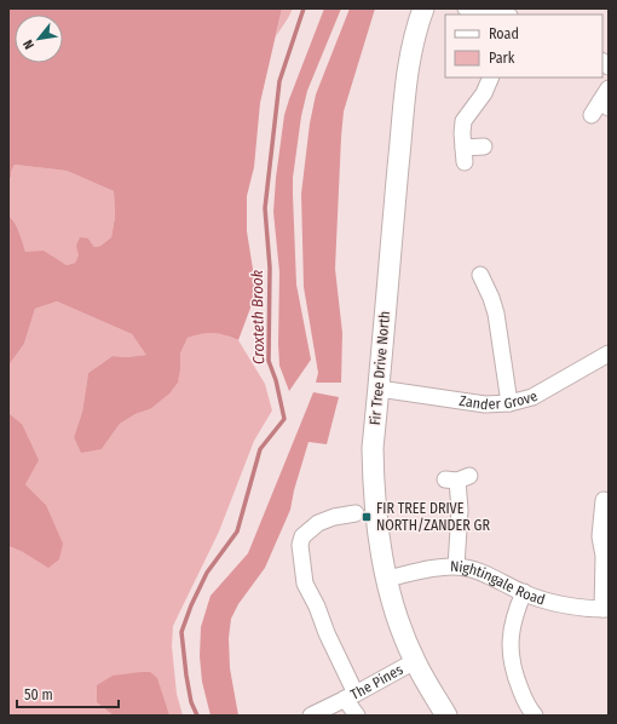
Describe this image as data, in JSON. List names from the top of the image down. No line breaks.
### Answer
{"streets":{"street":["Fir Tree Drive North","Zander Grove","Nightingale Road","The Pines"]},"crossings":[["Fir Tree Drive North","Zander Grove"],["Fir Tree Drive North","Nightingale Road"],["Fir Tree Drive North","The Pines"]],"water":["Croxteth Brook"],"places":{"transit":["FIR TREE DRIVE NORTH/ZANDER GR"]},"legend":["Road","Park"],"scale_bar":"50 m","north":"bottom left"}
